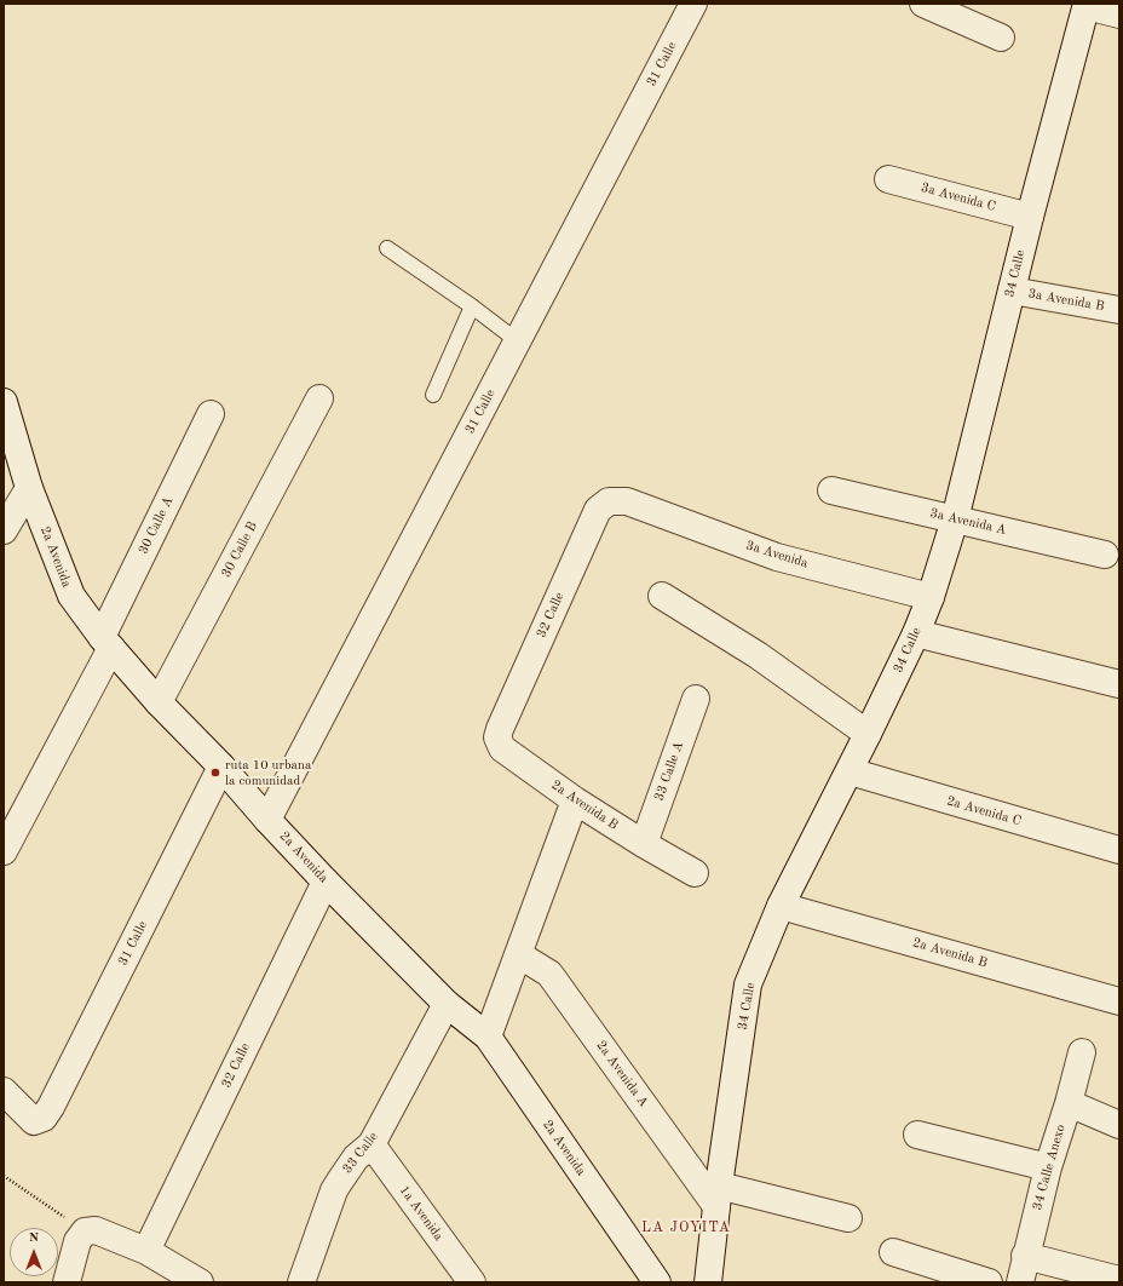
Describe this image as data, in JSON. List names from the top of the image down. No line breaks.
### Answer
{"streets":{"street":["31 Calle","3a Avenida C","34 Calle","3a Avenida B","3a Avenida A","30 Calle A","30 Calle B","3a Avenida","2a Avenida","32 Calle","33 Calle A","2a Avenida B","2a Avenida C","2a Avenida A","33 Calle","34 Calle Anexo","1a Avenida"]},"crossings":[["31 Calle","2a Avenida"],["3a Avenida C","34 Calle"],["34 Calle","3a Avenida B"],["34 Calle","3a Avenida A"],["34 Calle","3a Avenida"],["34 Calle","2a Avenida B"],["34 Calle","2a Avenida C"],["34 Calle","2a Avenida A"],["30 Calle A","2a Avenida"],["30 Calle B","2a Avenida"],["3a Avenida","32 Calle"],["2a Avenida","32 Calle"],["2a Avenida","33 Calle"],["32 Calle","2a Avenida B"],["33 Calle A","2a Avenida B"],["33 Calle","1a Avenida"]],"districts":["LA JOYITA"],"places":["ruta 10 urbana la comunidad"],"north":"top"}
